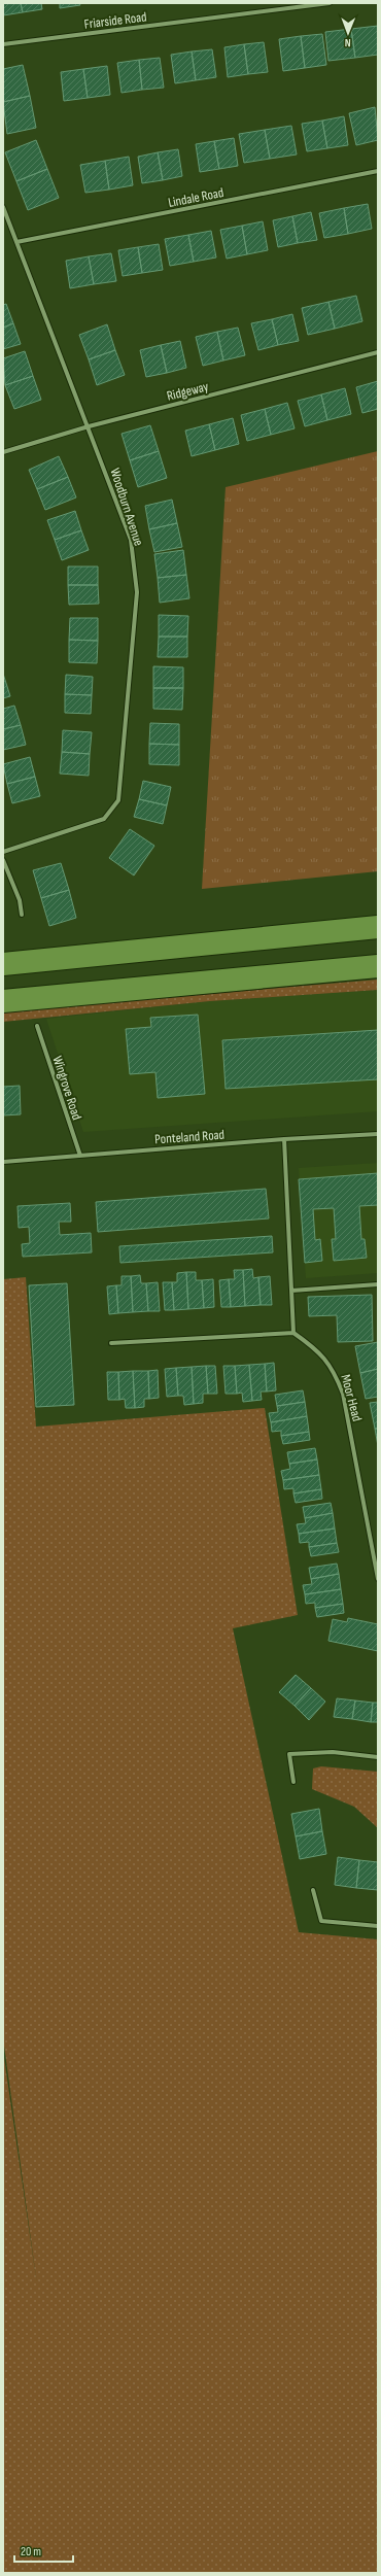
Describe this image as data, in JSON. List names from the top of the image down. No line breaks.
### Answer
{"streets":{"street":["Friarside Road","Lindale Road","Ridgeway","Woodburn Avenue","Wingrove Road","Ponteland Road","Moor Head"]},"crossings":[["Lindale Road","Woodburn Avenue"],["Ridgeway","Woodburn Avenue"],["Wingrove Road","Ponteland Road"]],"scale_bar":"20 m","north":"bottom"}
